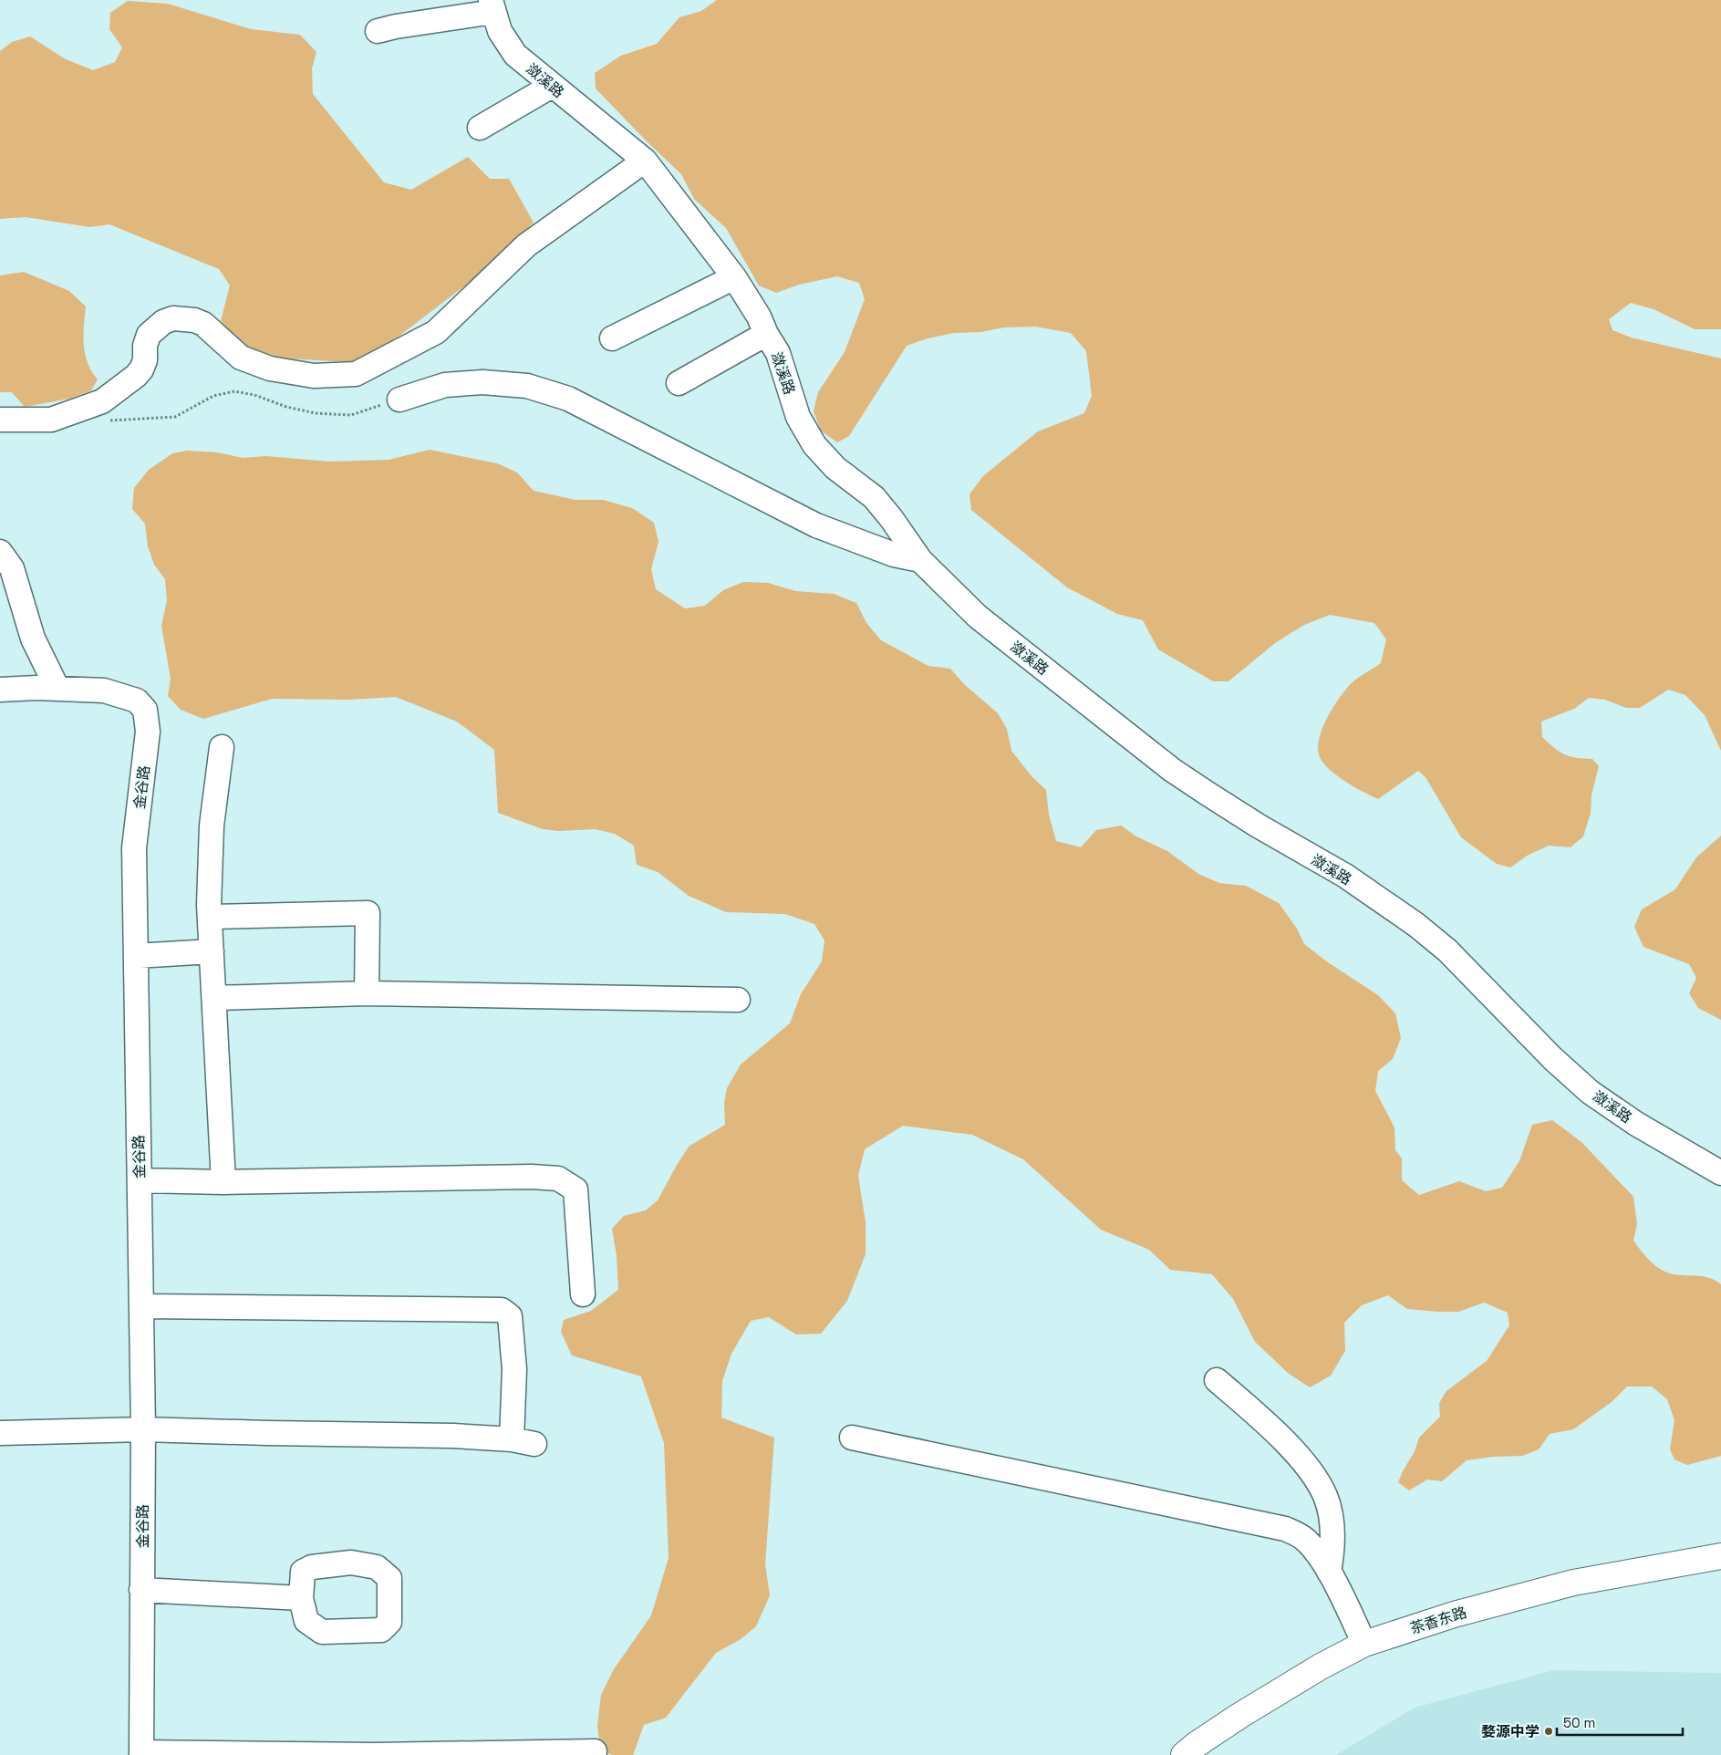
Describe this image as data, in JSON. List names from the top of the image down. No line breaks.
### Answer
{"streets":{"main road":["茶香东路"],"street":["潋溪路","金谷路"]},"places":["婺源中学"],"scale_bar":"50 m"}
